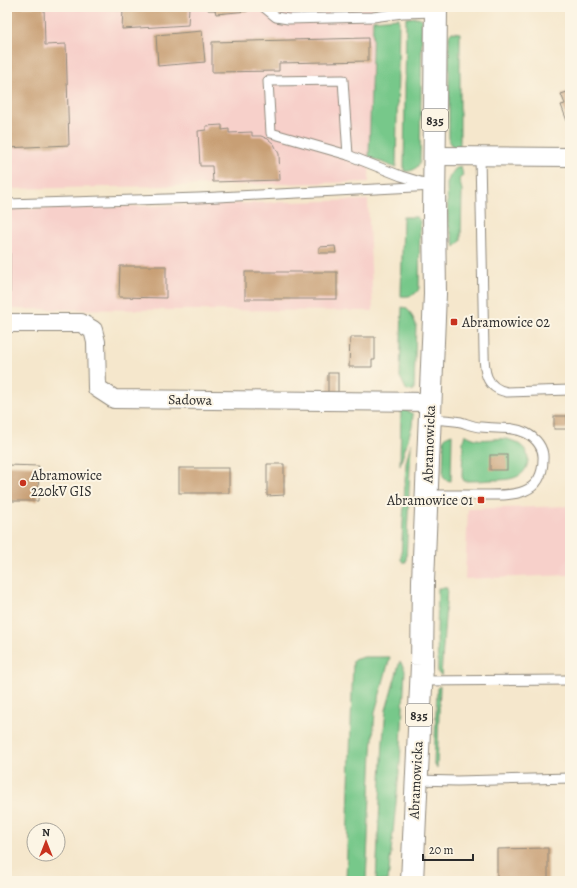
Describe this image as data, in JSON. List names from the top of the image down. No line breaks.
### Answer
{"streets":{"main road":["835","Abramowicka"],"street":["Sadowa"]},"crossings":[["Sadowa","Abramowicka"]],"places":{"transit":["Abramowice 02","Abramowice 01"],"other":["Abramowice 220kV GIS"]},"scale_bar":"20 m","north":"top"}
